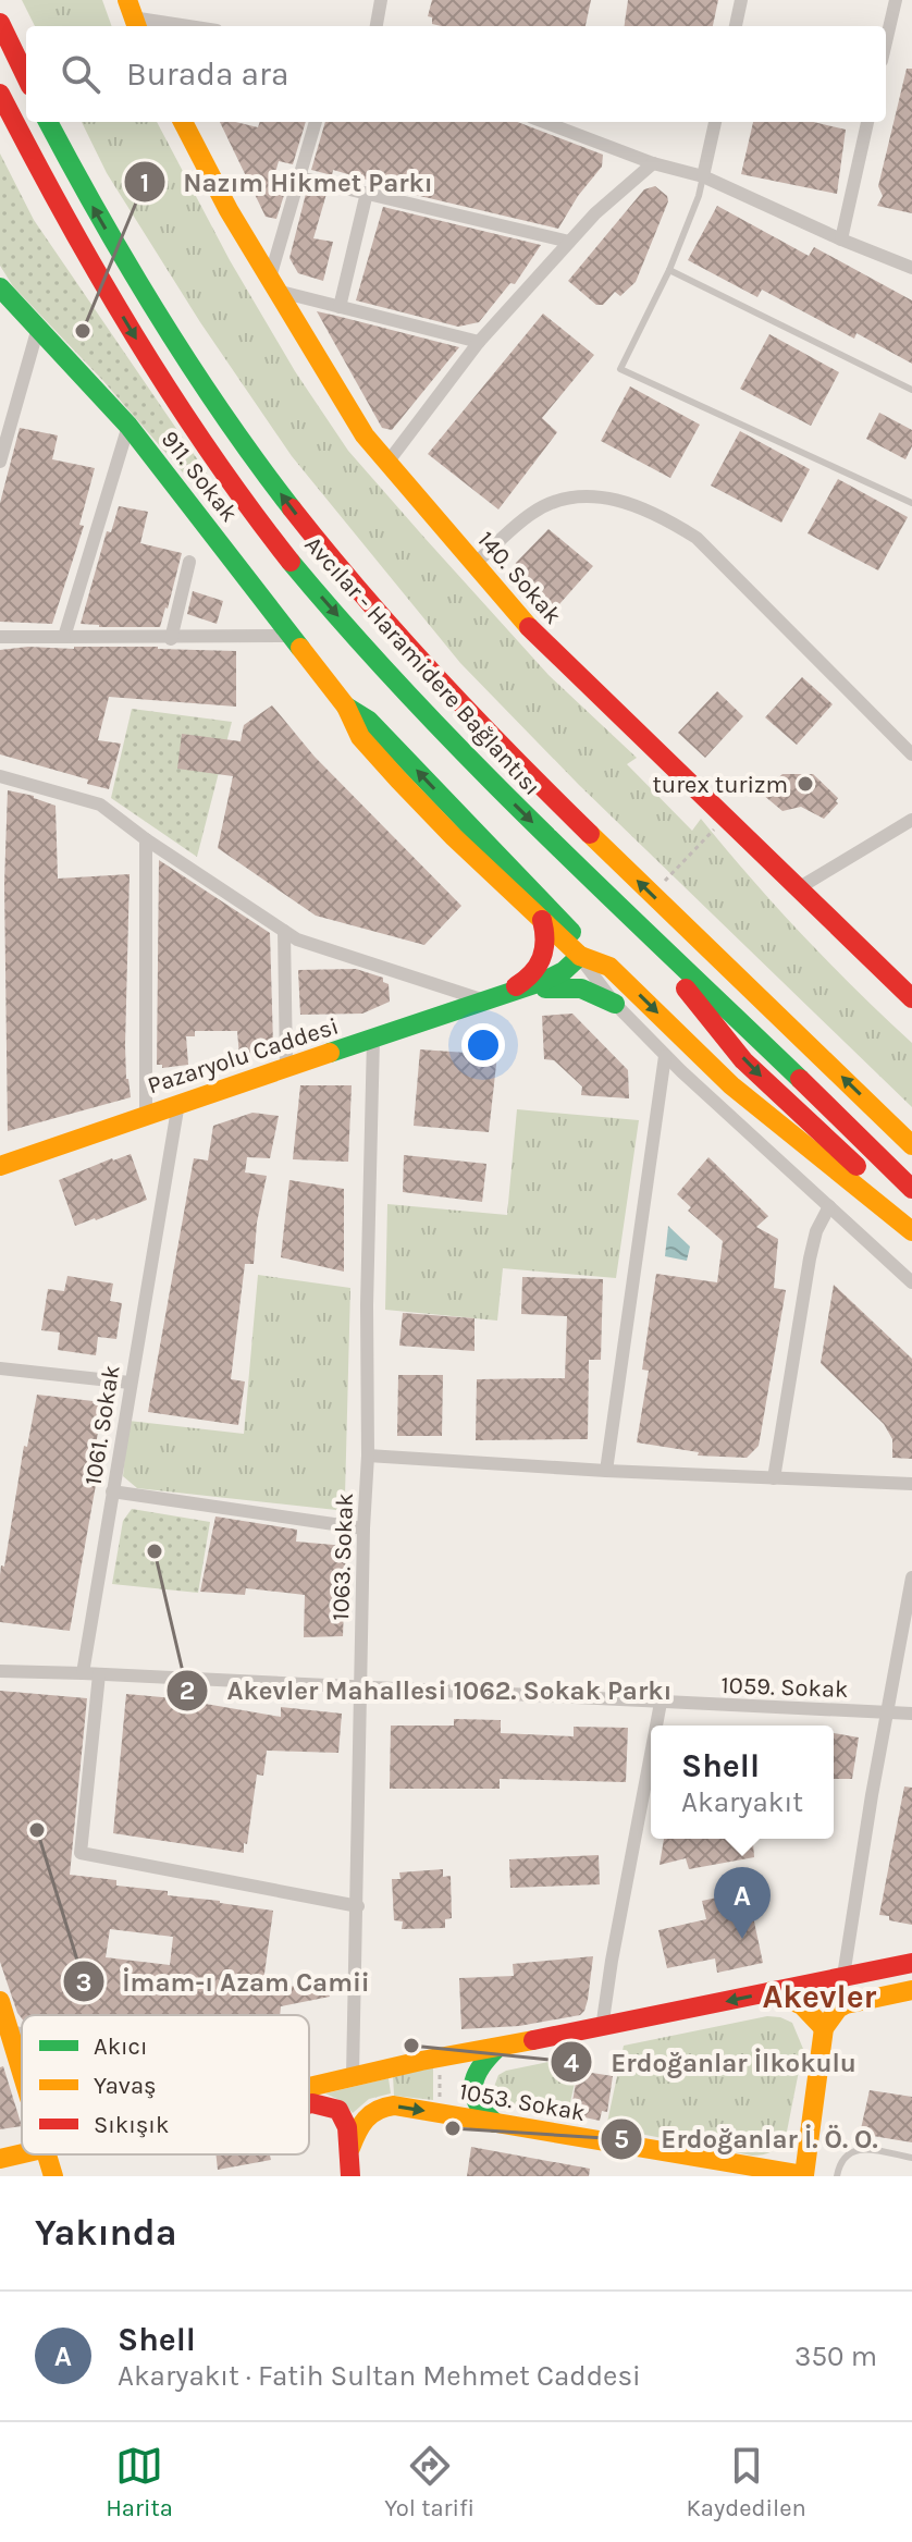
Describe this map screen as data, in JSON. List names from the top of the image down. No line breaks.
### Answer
{"streets":{"main road":["911. Sokak","140. Sokak","Avcılar - Haramidere Bağlantısı","Pazaryolu Caddesi","1053. Sokak"],"street":["1061. Sokak","1063. Sokak","1059. Sokak"]},"crossings":[["Pazaryolu Caddesi","1061. Sokak"],["Pazaryolu Caddesi","1063. Sokak"],["1061. Sokak","1059. Sokak"],["1063. Sokak","1059. Sokak"]],"districts":["Akevler"],"places":["Nazım Hikmet Parkı","turex turizm","Akevler Mahallesi 1062. Sokak Parkı","İmam-ı Azam Camii","Erdoğanlar İlkokulu","Erdoğanlar İ. Ö. O."],"legend":["Akıcı","Yavaş","Sıkışık"],"page":{"search":"Burada ara","popup":["Shell","Akaryakıt"],"pins":"A","heading":"Yakında","list":[{"mark":"A","name":"Shell","note":"Akaryakıt · Fatih Sultan Mehmet Caddesi","value":"350 m"}],"nav":["Harita","Yol tarifi","Kaydedilen"]}}
